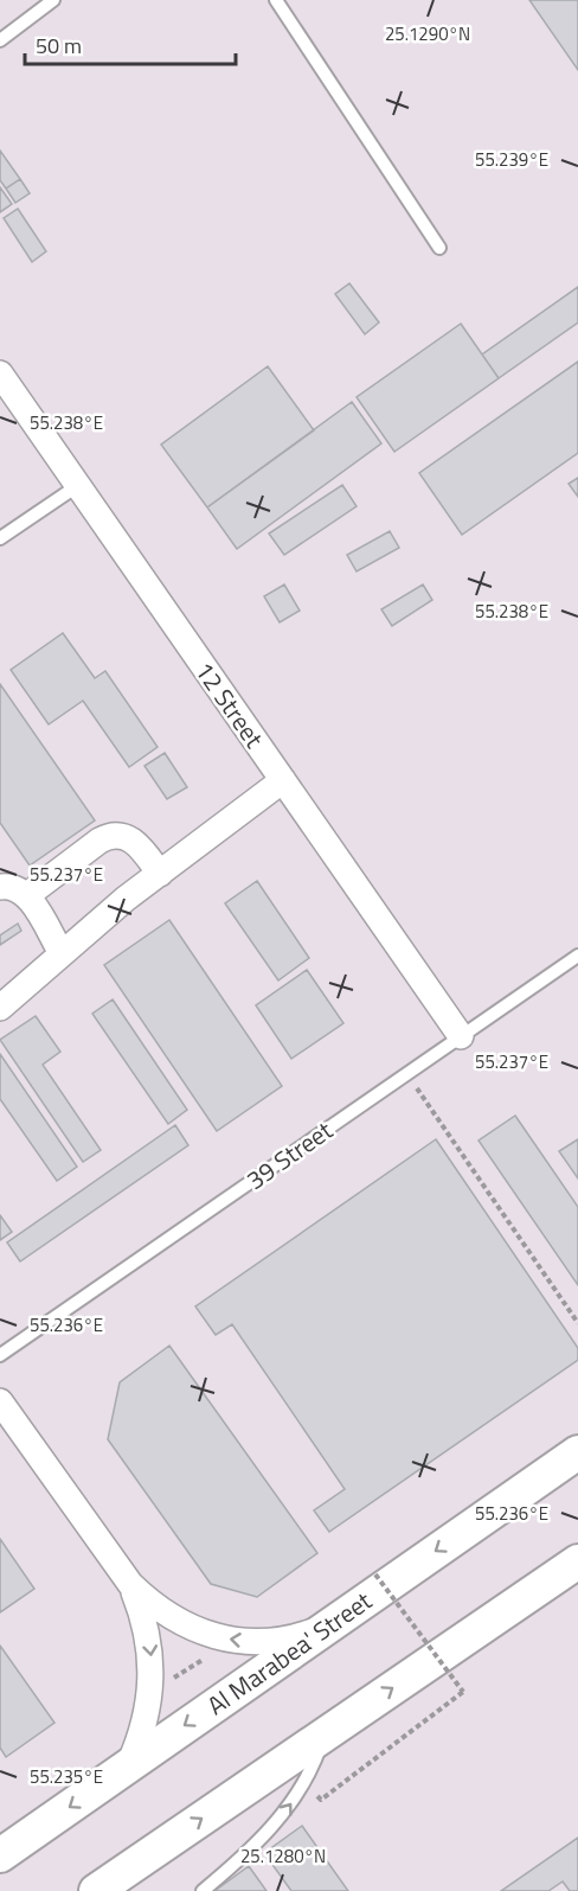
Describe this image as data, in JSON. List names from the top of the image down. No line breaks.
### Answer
{"streets":{"main road":["Al Marabea' Street"],"street":["12 Street"],"lane":["39 Street"]},"crossings":[["12 Street","39 Street"]],"scale_bar":"50 m","coordinates":["25.1290°N","55.239°E","55.238°E","55.237°E","55.236°E","55.235°E","25.1280°N"]}
